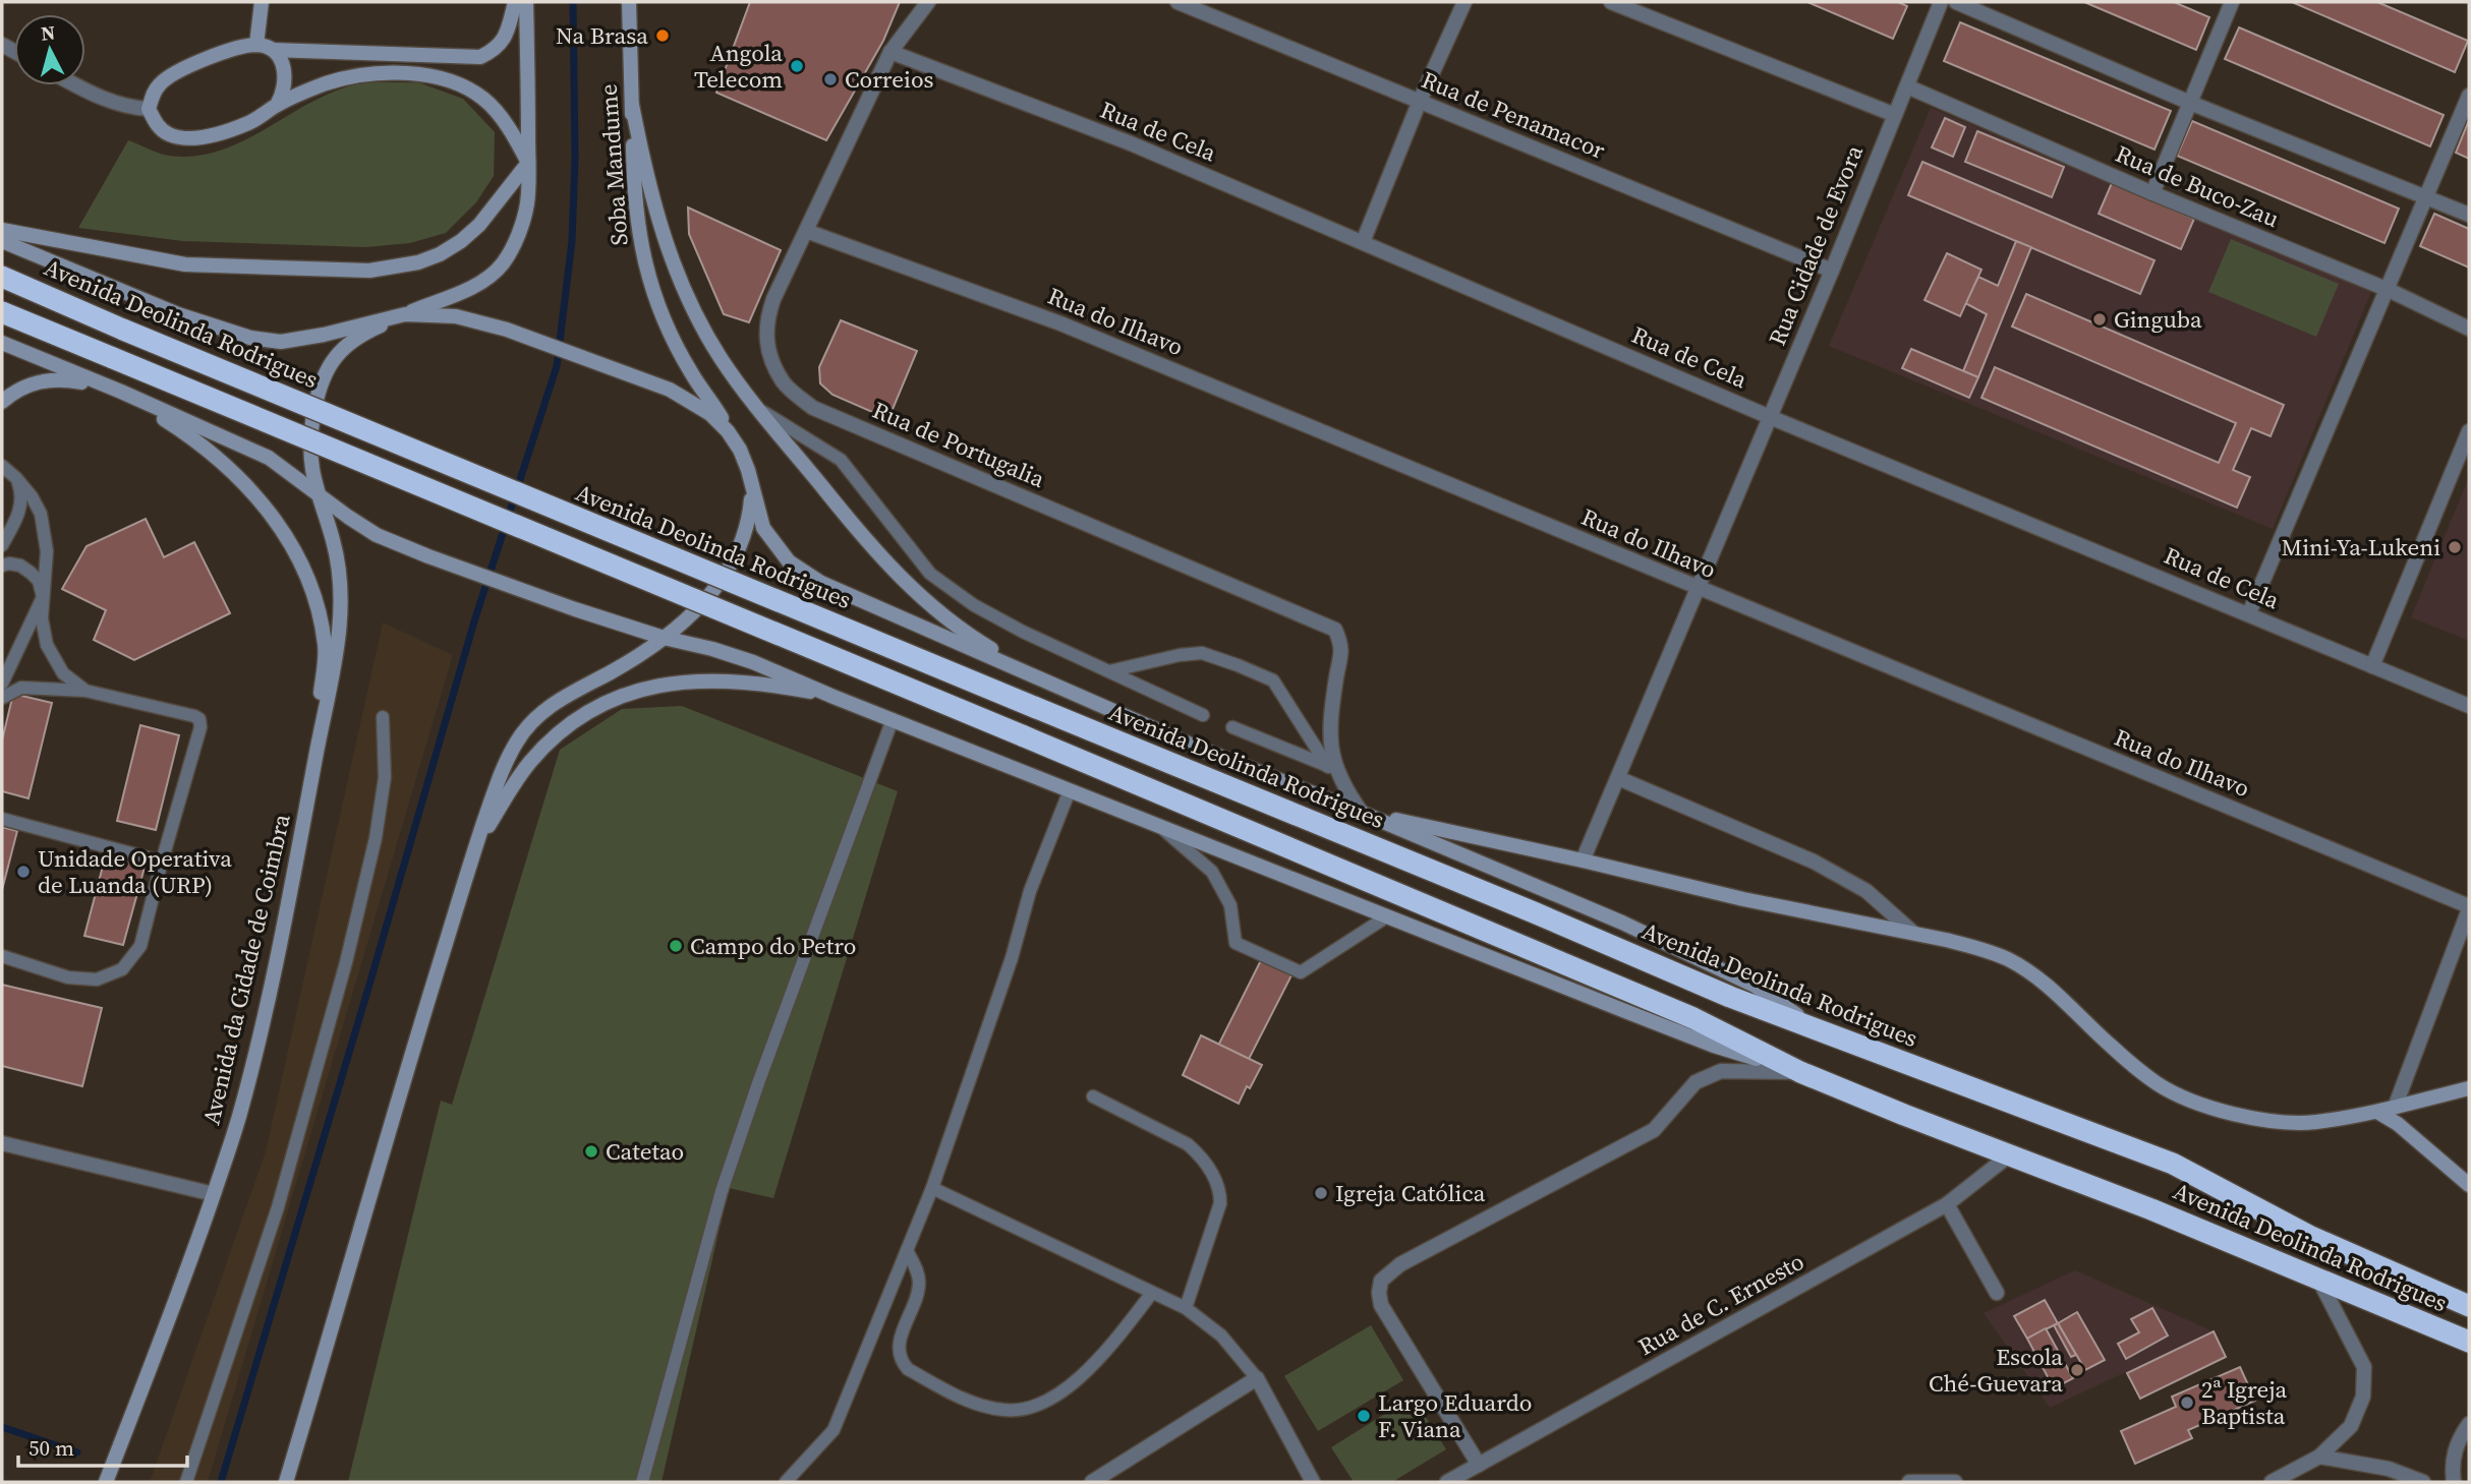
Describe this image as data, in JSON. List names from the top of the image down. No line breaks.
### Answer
{"streets":{"highway":["Avenida Deolinda Rodrigues"],"main road":["Soba Mandume","Avenida da Cidade de Coimbra"],"street":["Rua de Penamacor","Rua de Cela","Rua de Buco-Zau","Rua Cidade de Evora","Rua do Ilhavo","Rua de Portugalia","Rua de C. Ernesto"]},"crossings":[["Rua de Penamacor","Rua Cidade de Evora"],["Rua de Cela","Rua Cidade de Evora"],["Rua de Cela","Rua de Portugalia"],["Rua de Buco-Zau","Rua Cidade de Evora"],["Rua Cidade de Evora","Rua do Ilhavo"],["Rua do Ilhavo","Rua de Portugalia"],["Avenida Deolinda Rodrigues","Rua de C. Ernesto"]],"places":["Na Brasa","Angola Telecom","Correios","Ginguba","Mini-Ya-Lukeni","Unidade Operativa de Luanda (URP)","Campo do Petro","Catetao","Igreja Católica","Escola Ché-Guevara","2ª Igreja Baptista","Largo Eduardo F. Viana"],"scale_bar":"50 m","north":"top"}
